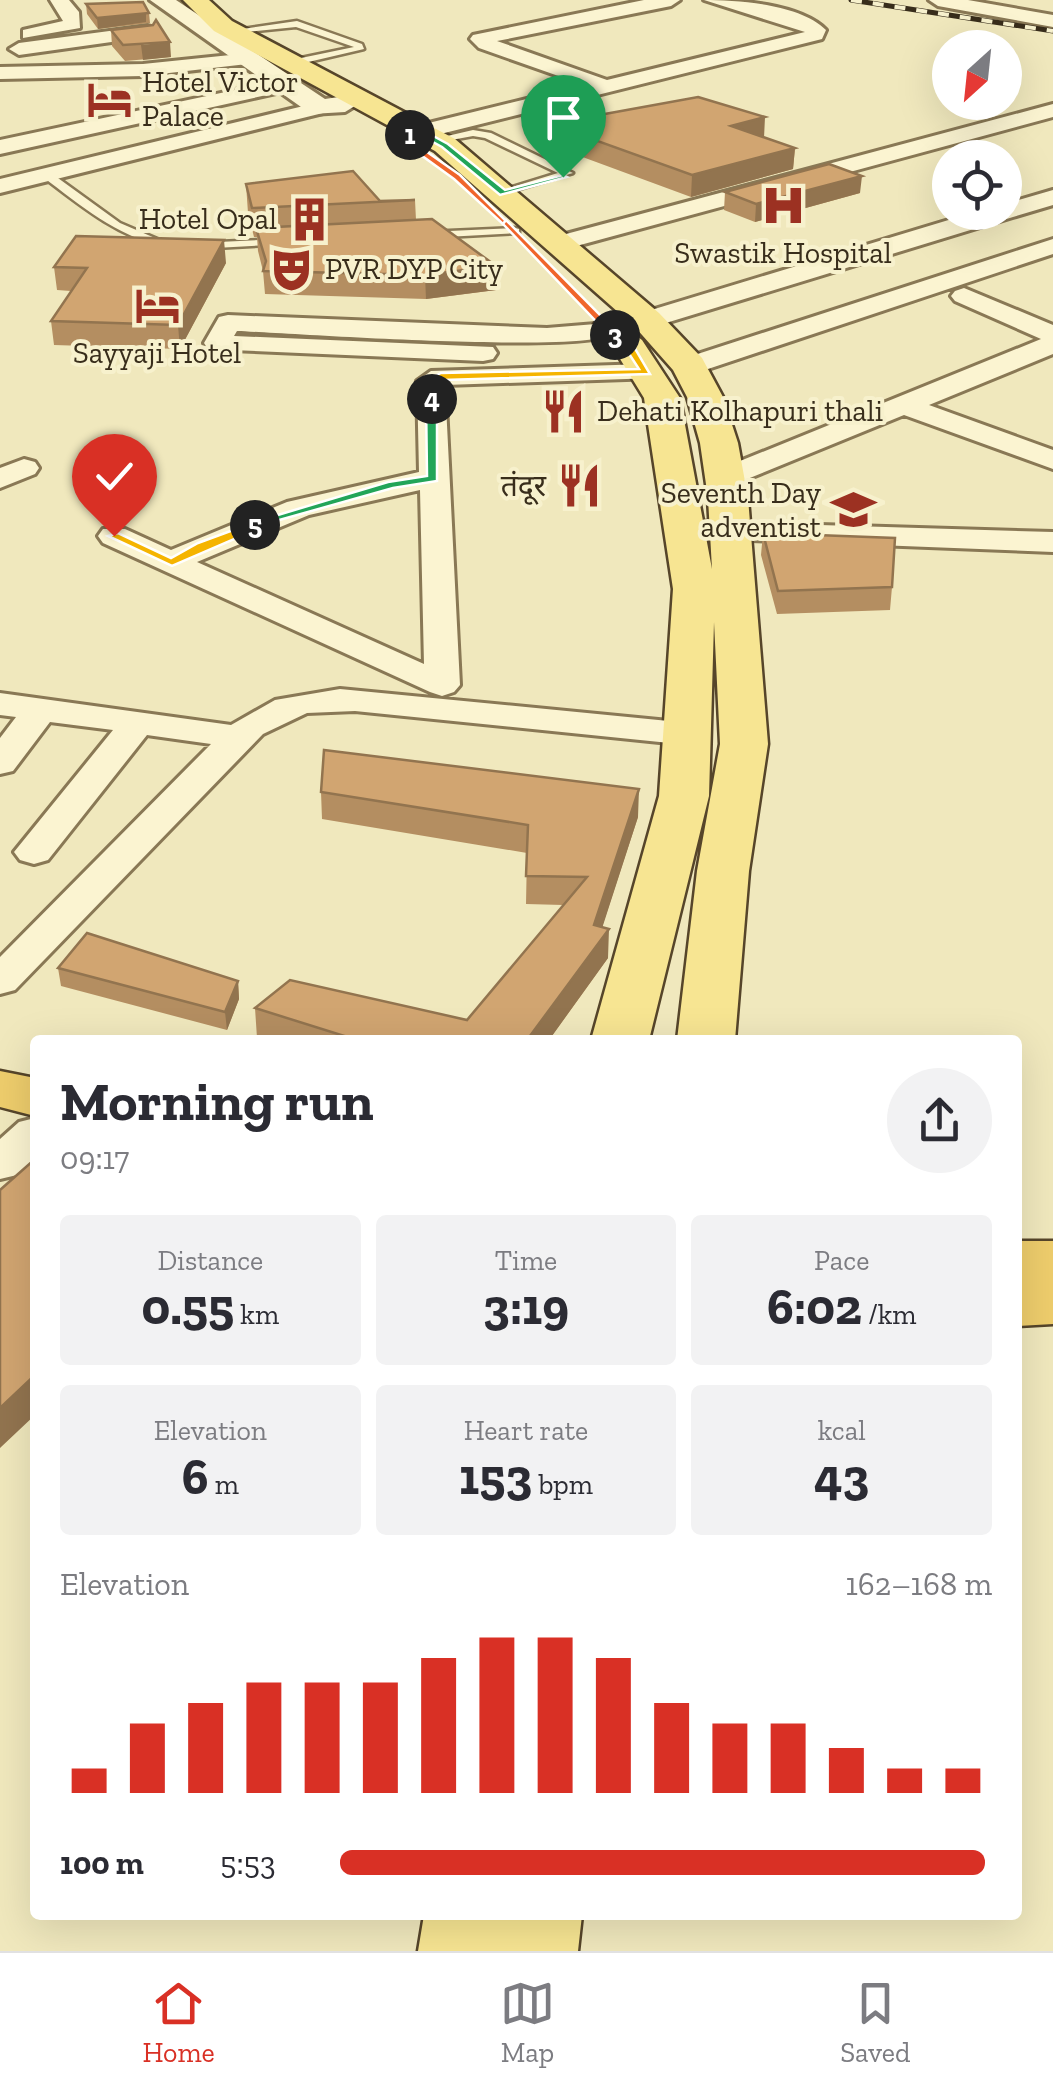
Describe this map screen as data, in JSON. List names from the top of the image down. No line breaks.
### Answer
{"places":{"hotel":["Hotel Victor Palace","Sayyaji Hotel"],"hospital":["Swastik Hospital"],"building":["Hotel Opal"],"theatre":["PVR DYP City"],"restaurant":["Dehati Kolhapuri thali","तंदूर"],"school or university":["Seventh Day adventist"]},"north":"bottom left","page":{"pins":["1","3","4","5"],"heading":["Morning run","09:17"],"stats":[["Distance","0.55 km"],["Time","3:19"],["Pace","6:02 /km"],["Elevation","6 m"],["Heart rate","153 bpm"],["kcal","43"]],"chart":["Elevation","162–168 m"],"list":[{"name":"100 m","note":"5:53"}],"tabs":["Home","Map","Saved"]}}
